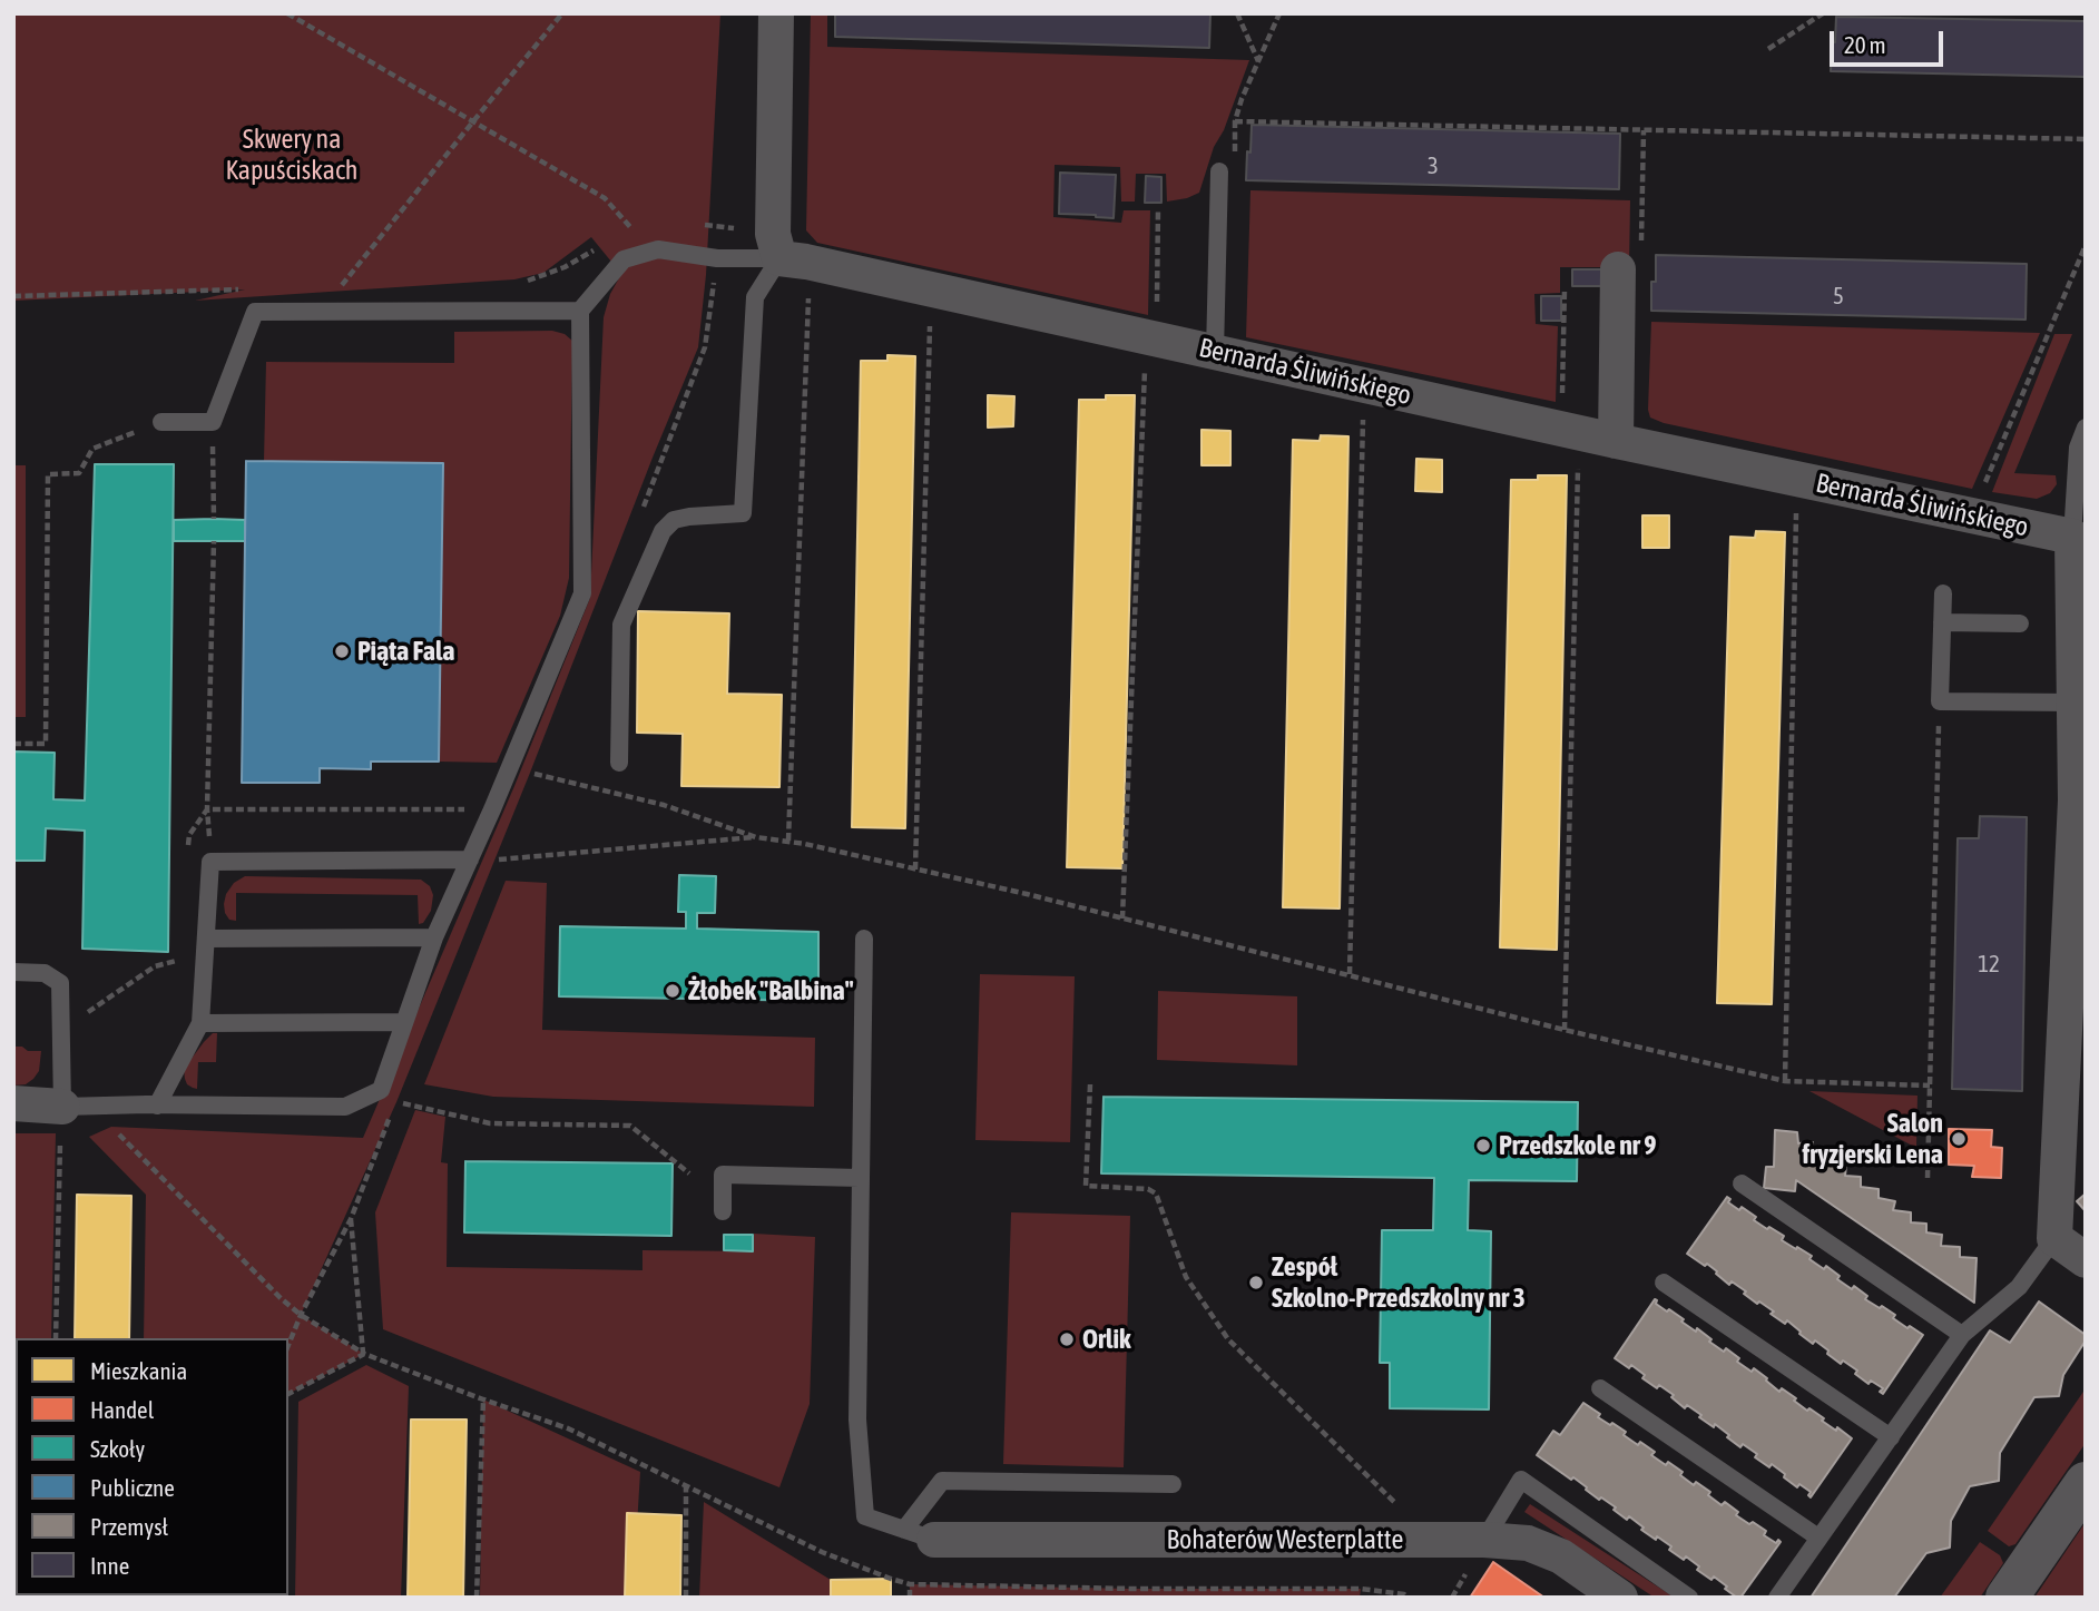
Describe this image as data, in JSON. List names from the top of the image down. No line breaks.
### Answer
{"streets":{"street":["Bernarda Śliwińskiego","Bohaterów Westerplatte"]},"parks":["Skwery na Kapuściskach"],"places":["Piąta Fala","Żłobek \"Balbina\"","Salon fryzjerski Lena","Przedszkole nr 9","Zespół Szkolno-Przedszkolny nr 3","Orlik"],"house_numbers":["3","5","12"],"legend":["Mieszkania","Handel","Szkoły","Publiczne","Przemysł","Inne"],"scale_bar":"20 m"}
